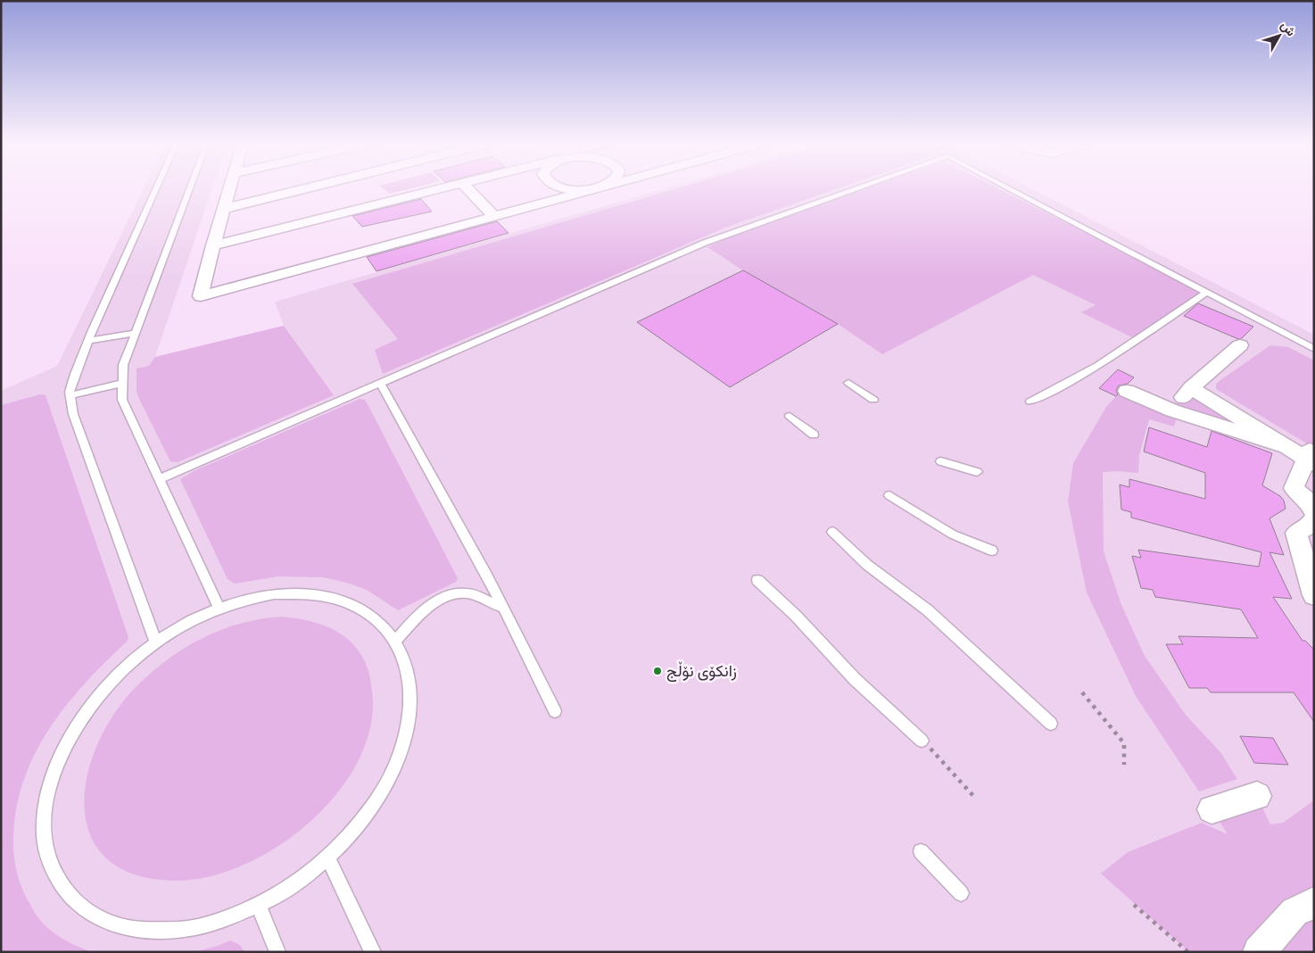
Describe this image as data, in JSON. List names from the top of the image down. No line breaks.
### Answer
{"places":["زانکۆی نۆڵج"],"north":"top right"}
